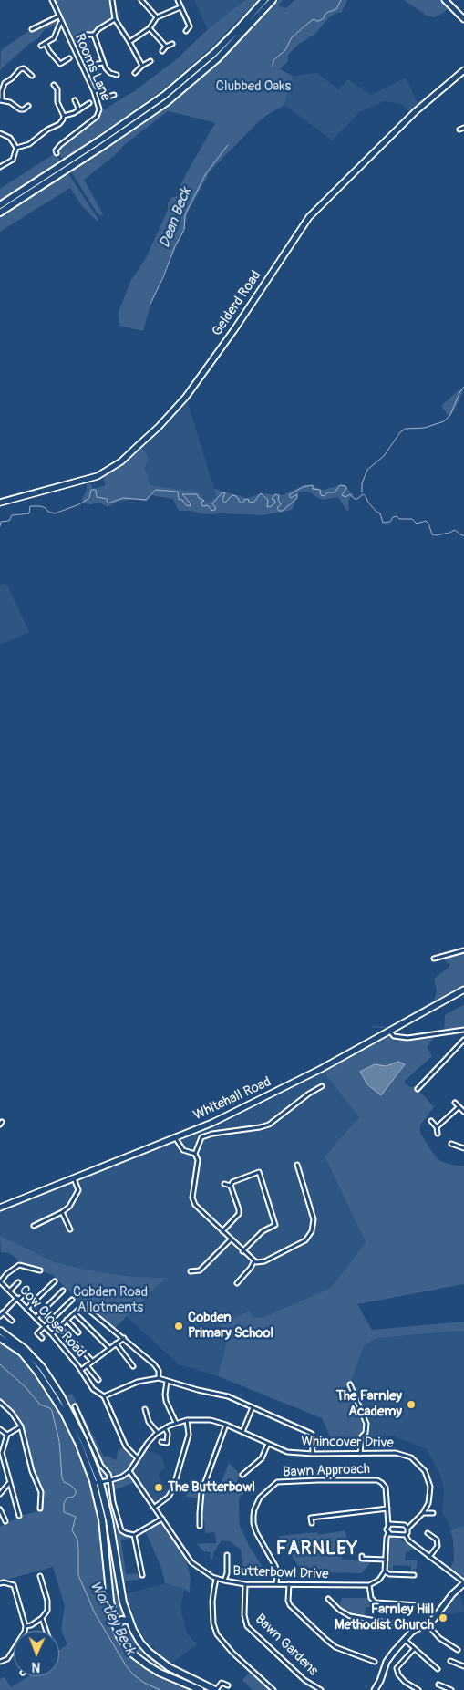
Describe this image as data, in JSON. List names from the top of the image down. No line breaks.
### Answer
{"streets":{"main road":["Gelderd Road","Whitehall Road"],"street":["Rooms Lane","Cow Close Road","Whincover Drive","Bawn Approach","Butterbowl Drive","Bawn Gardens"]},"crossings":[["Whincover Drive","Butterbowl Drive"],["Bawn Approach","Butterbowl Drive"],["Butterbowl Drive","Bawn Gardens"]],"districts":["FARNLEY"],"water":["Dean Beck","Wortley Beck"],"parks":["Clubbed Oaks","Cobden Road Allotments"],"places":["Cobden Primary School","The Farnley Academy","The Butterbowl","Farnley Hill Methodist Church"],"north":"bottom"}
